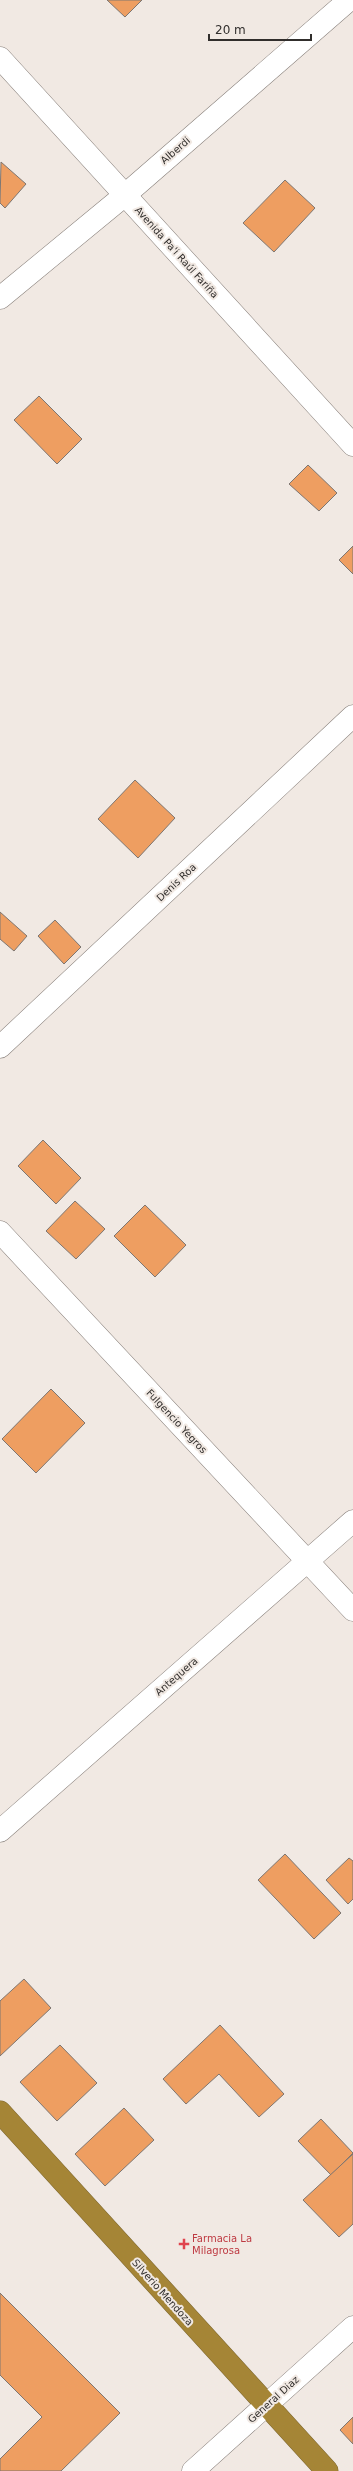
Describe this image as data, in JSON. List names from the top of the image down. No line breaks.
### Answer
{"streets":{"highway":["Silverio Mendoza"],"street":["Alberdi","Avenida Pa'i Raúl Fariña","Denis Roa","Fulgencio Yegros","Antequera","General Diaz"]},"crossings":[["Alberdi","Avenida Pa'i Raúl Fariña"],["Fulgencio Yegros","Antequera"],["Silverio Mendoza","General Diaz"]],"places":{"health":["Farmacia La Milagrosa"]},"scale_bar":"20 m"}
